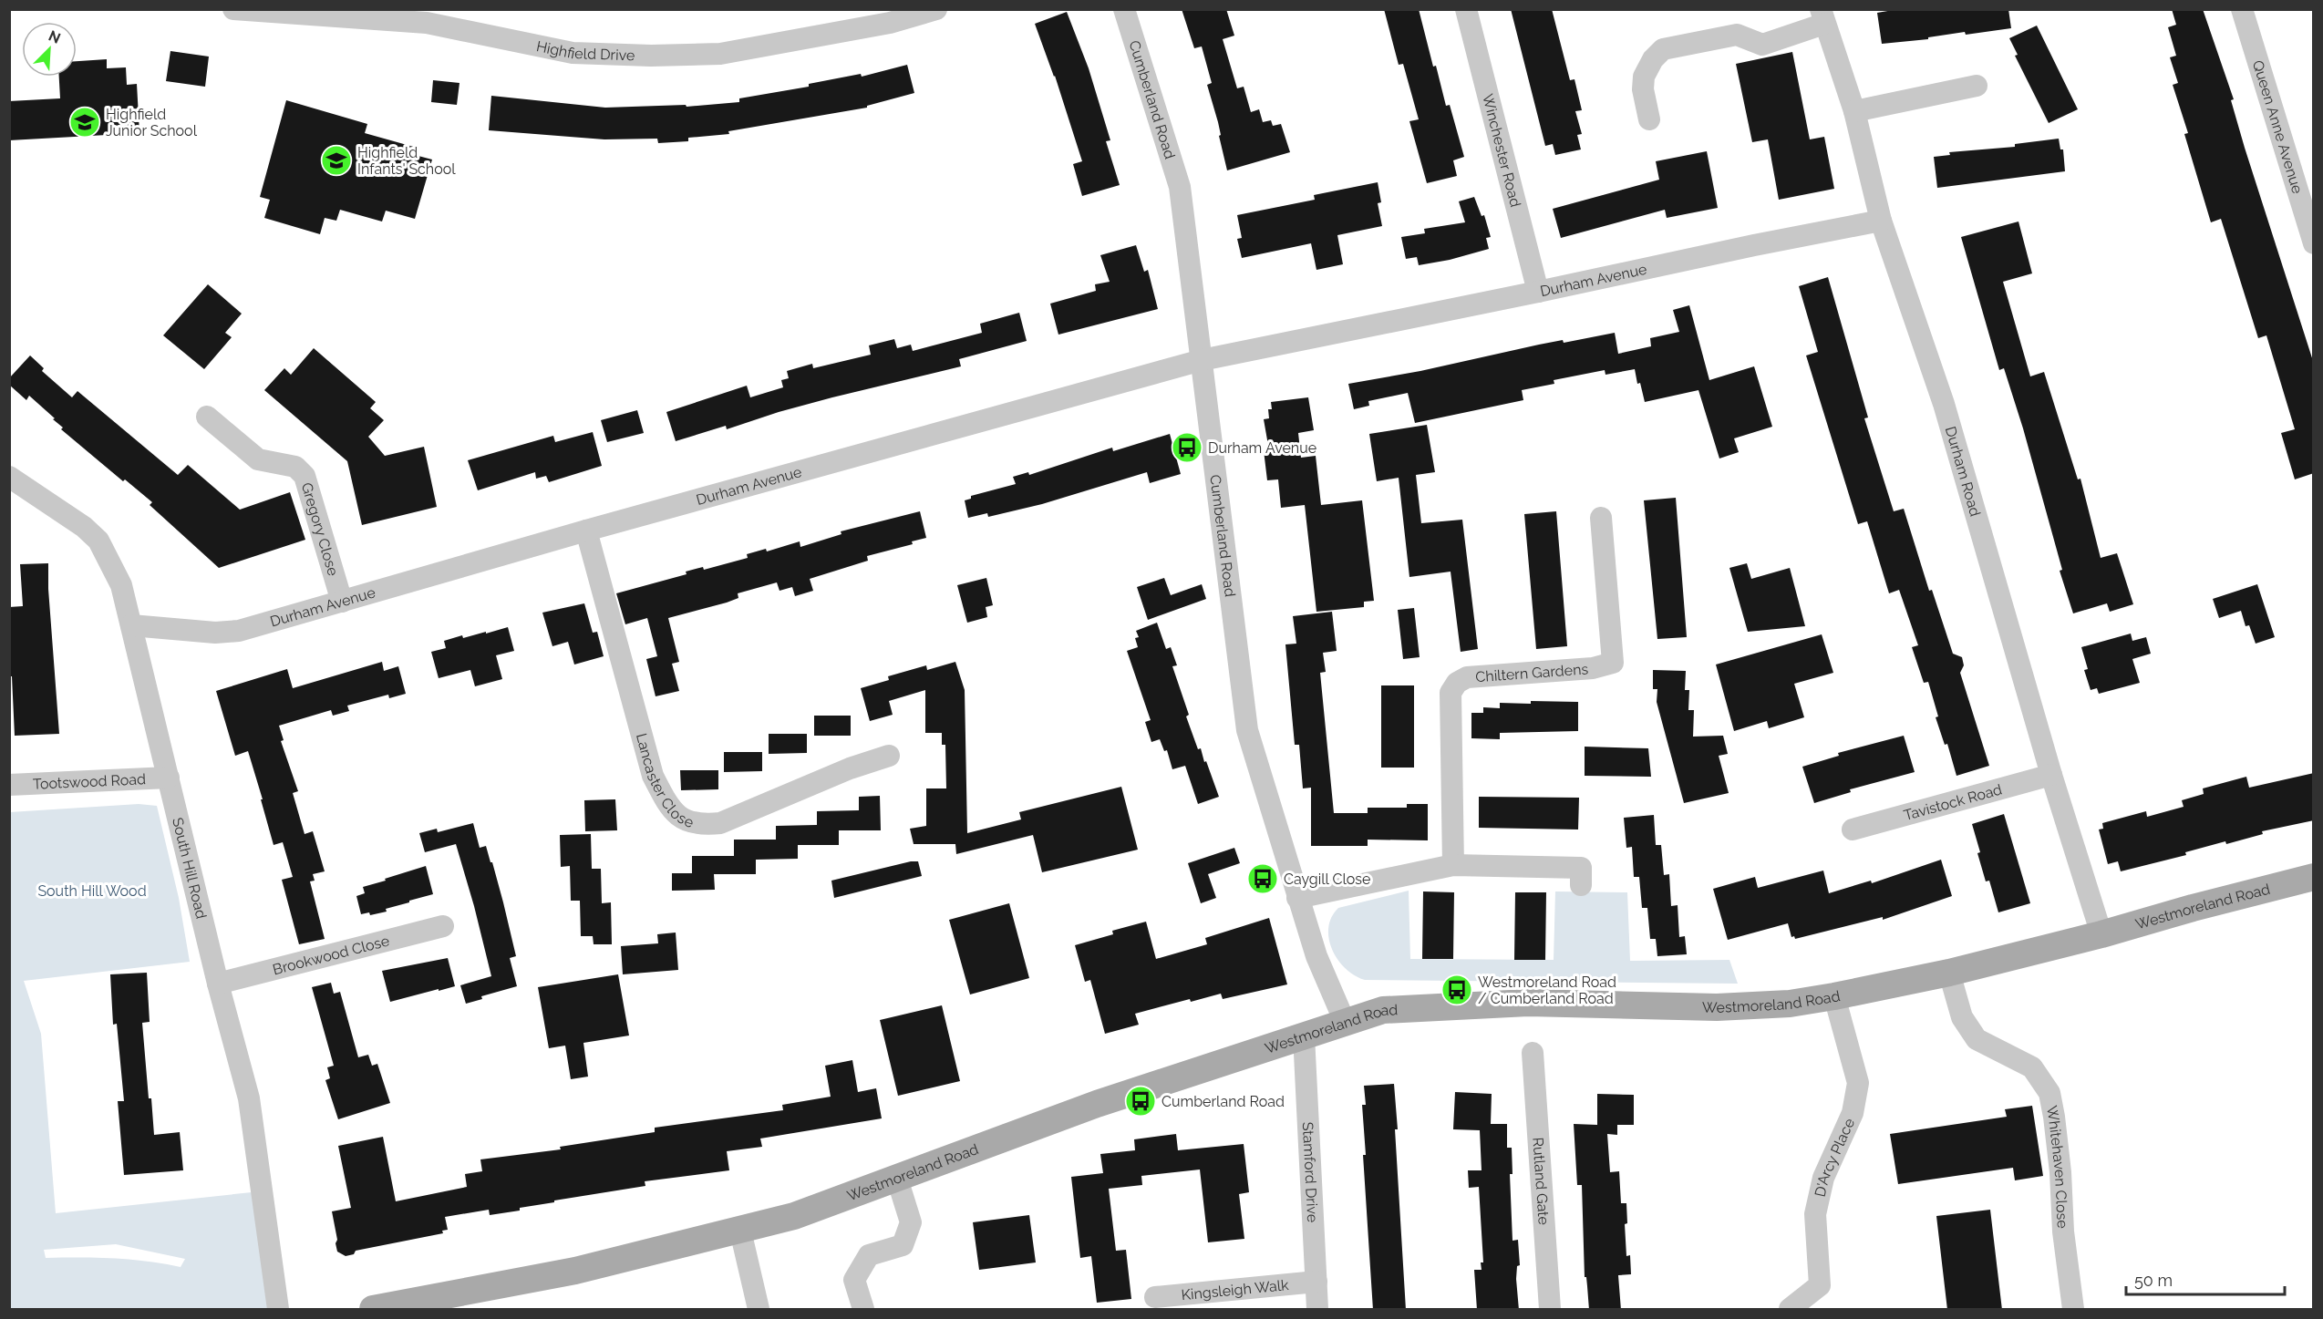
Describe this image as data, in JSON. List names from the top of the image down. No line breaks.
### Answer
{"streets":{"main road":["Westmoreland Road"],"street":["Highfield Drive","Cumberland Road","Queen Anne Avenue","Winchester Road","Durham Avenue","Durham Road","Gregory Close","Chiltern Gardens","Lancaster Close","Tootswood Road","Tavistock Road","South Hill Road","Brookwood Close","D'Arcy Place","Whitehaven Close","Stamford Drive","Rutland Gate","Kingsleigh Walk"]},"crossings":[["Cumberland Road","Durham Avenue"],["Cumberland Road","Westmoreland Road"],["Winchester Road","Durham Avenue"],["Durham Avenue","Durham Road"],["Durham Avenue","Gregory Close"],["Durham Avenue","Lancaster Close"],["Durham Avenue","South Hill Road"],["Durham Road","Tavistock Road"],["Durham Road","Westmoreland Road"],["Tootswood Road","South Hill Road"],["South Hill Road","Brookwood Close"],["Westmoreland Road","D'Arcy Place"],["Westmoreland Road","Whitehaven Close"],["Westmoreland Road","Stamford Drive"],["Stamford Drive","Kingsleigh Walk"]],"parks":["South Hill Wood"],"places":{"school or university":["Highfield Junior School","Highfield Infants' School"],"bus stop":["Durham Avenue","Caygill Close","Westmoreland Road / Cumberland Road","Cumberland Road"]},"scale_bar":"50 m","north":"top right"}
